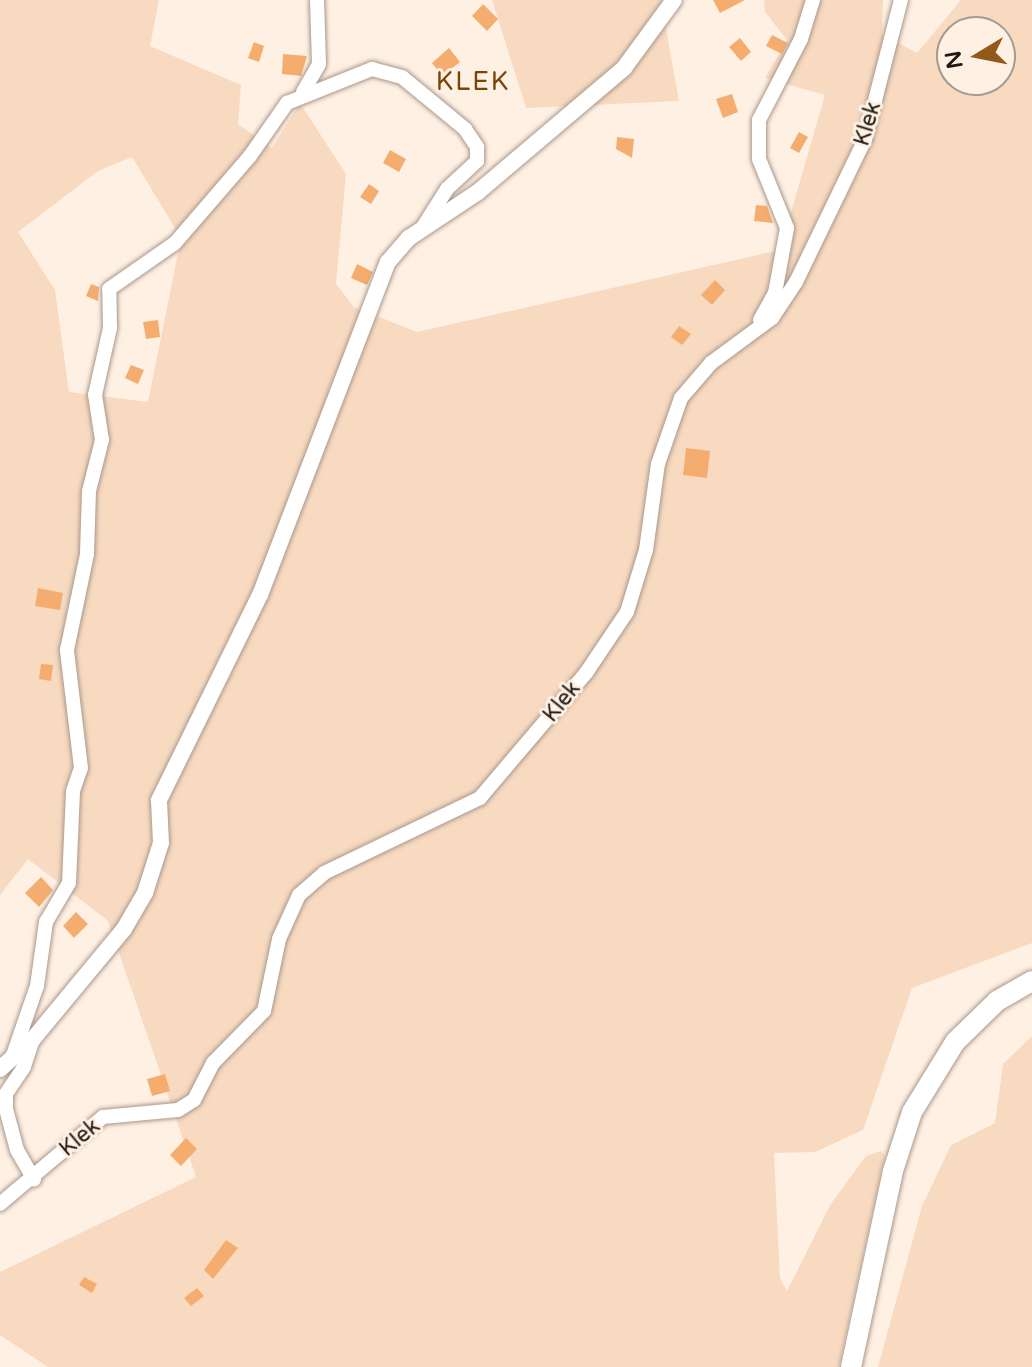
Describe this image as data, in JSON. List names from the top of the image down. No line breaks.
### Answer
{"streets":{"street":["Klek"]},"districts":["KLEK"],"north":"left"}
